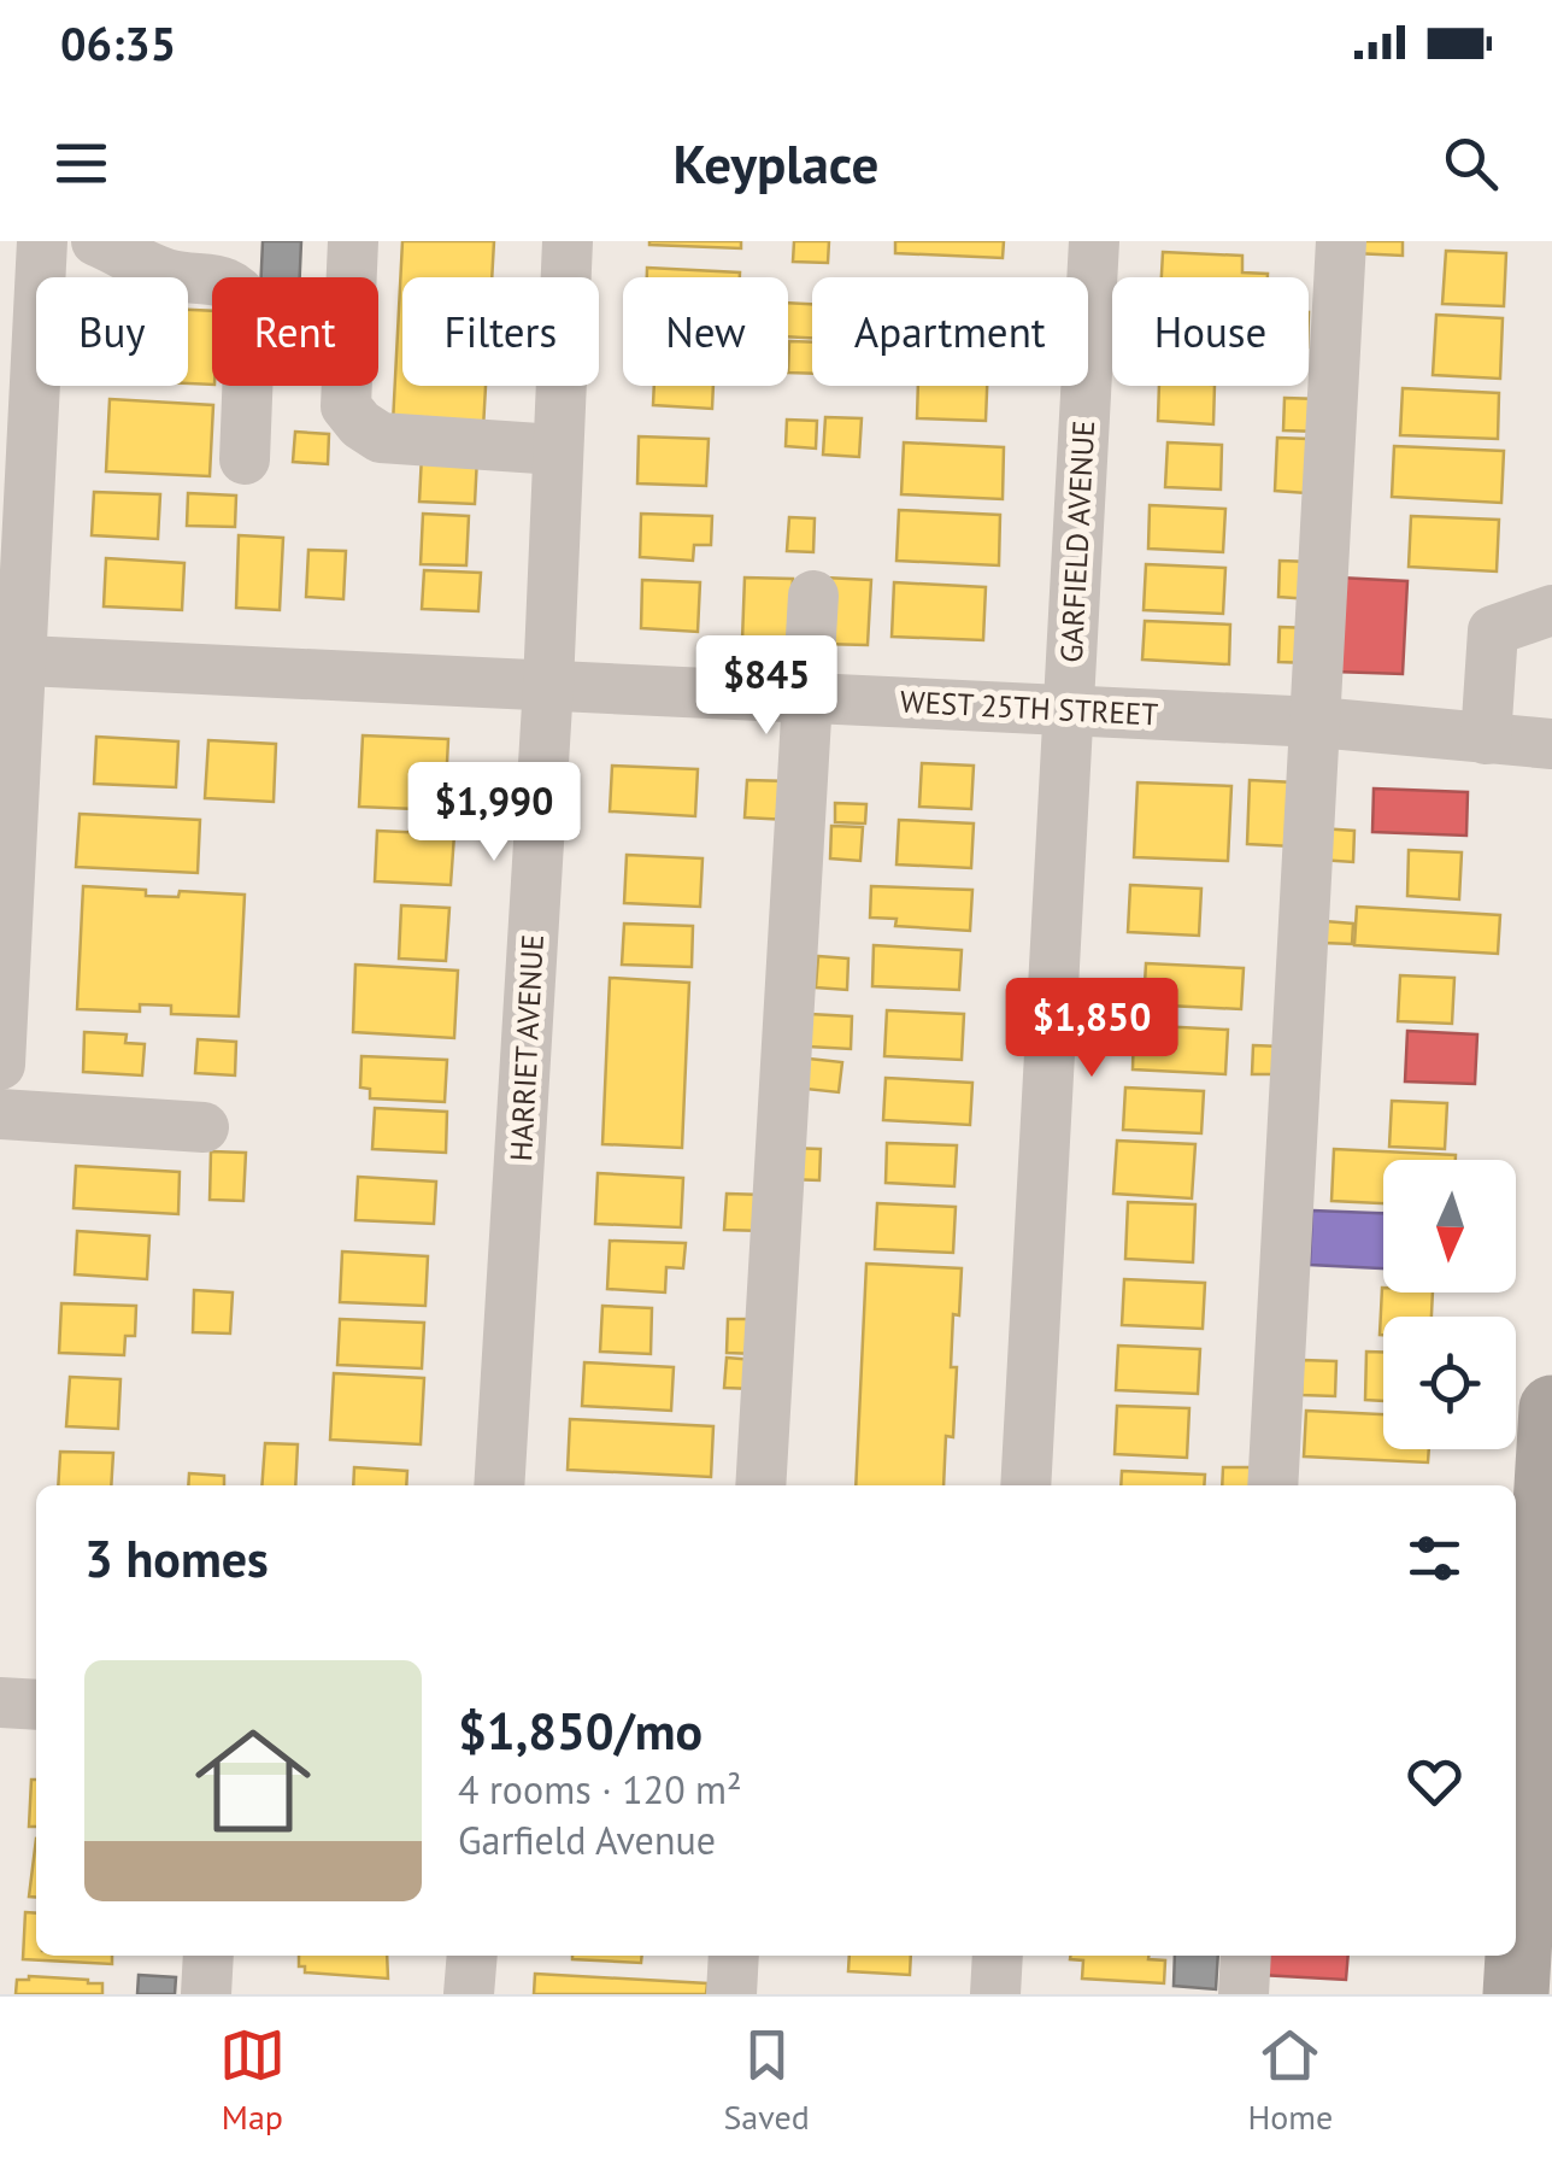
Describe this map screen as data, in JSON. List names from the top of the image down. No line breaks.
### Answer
{"streets":{"street":["GARFIELD AVENUE","WEST 25TH STREET","HARRIET AVENUE"]},"crossings":[["GARFIELD AVENUE","WEST 25TH STREET"],["WEST 25TH STREET","HARRIET AVENUE"]],"north":"bottom","page":{"status":"06:35","header":"Keyplace","chip":["Buy","Rent","Filters","New","Apartment","House"],"price":["$845","$1,990","$1,850"],"heading":"3 homes","list":[{"name":"$1,850/mo","note":"4 rooms · 120 m² · Garfield Avenue"}],"tabs":["Map","Saved","Home"]}}
